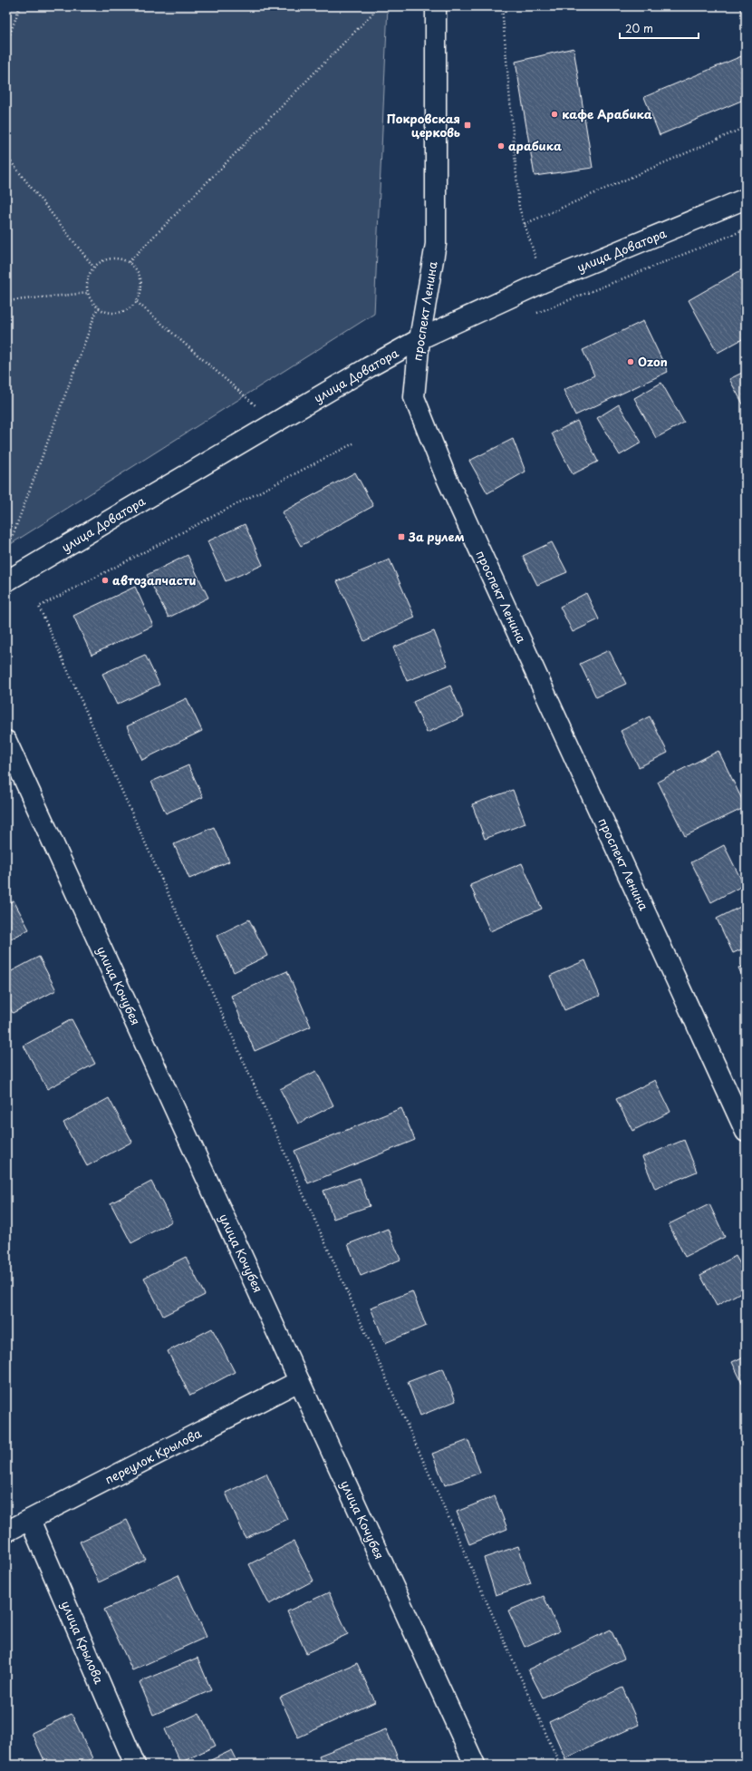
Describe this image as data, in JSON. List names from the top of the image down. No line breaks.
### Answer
{"streets":{"street":["улица Доватора","проспект Ленина","улица Кочубея","переулок Крылова","улица Крылова"]},"crossings":[["улица Доватора","проспект Ленина"],["улица Кочубея","переулок Крылова"],["переулок Крылова","улица Крылова"]],"places":{"other":["кафе Арабика","арабика","Ozon","автозапчасти"],"transit":["Покровская церковь","За рулем"]},"scale_bar":"20 m"}
